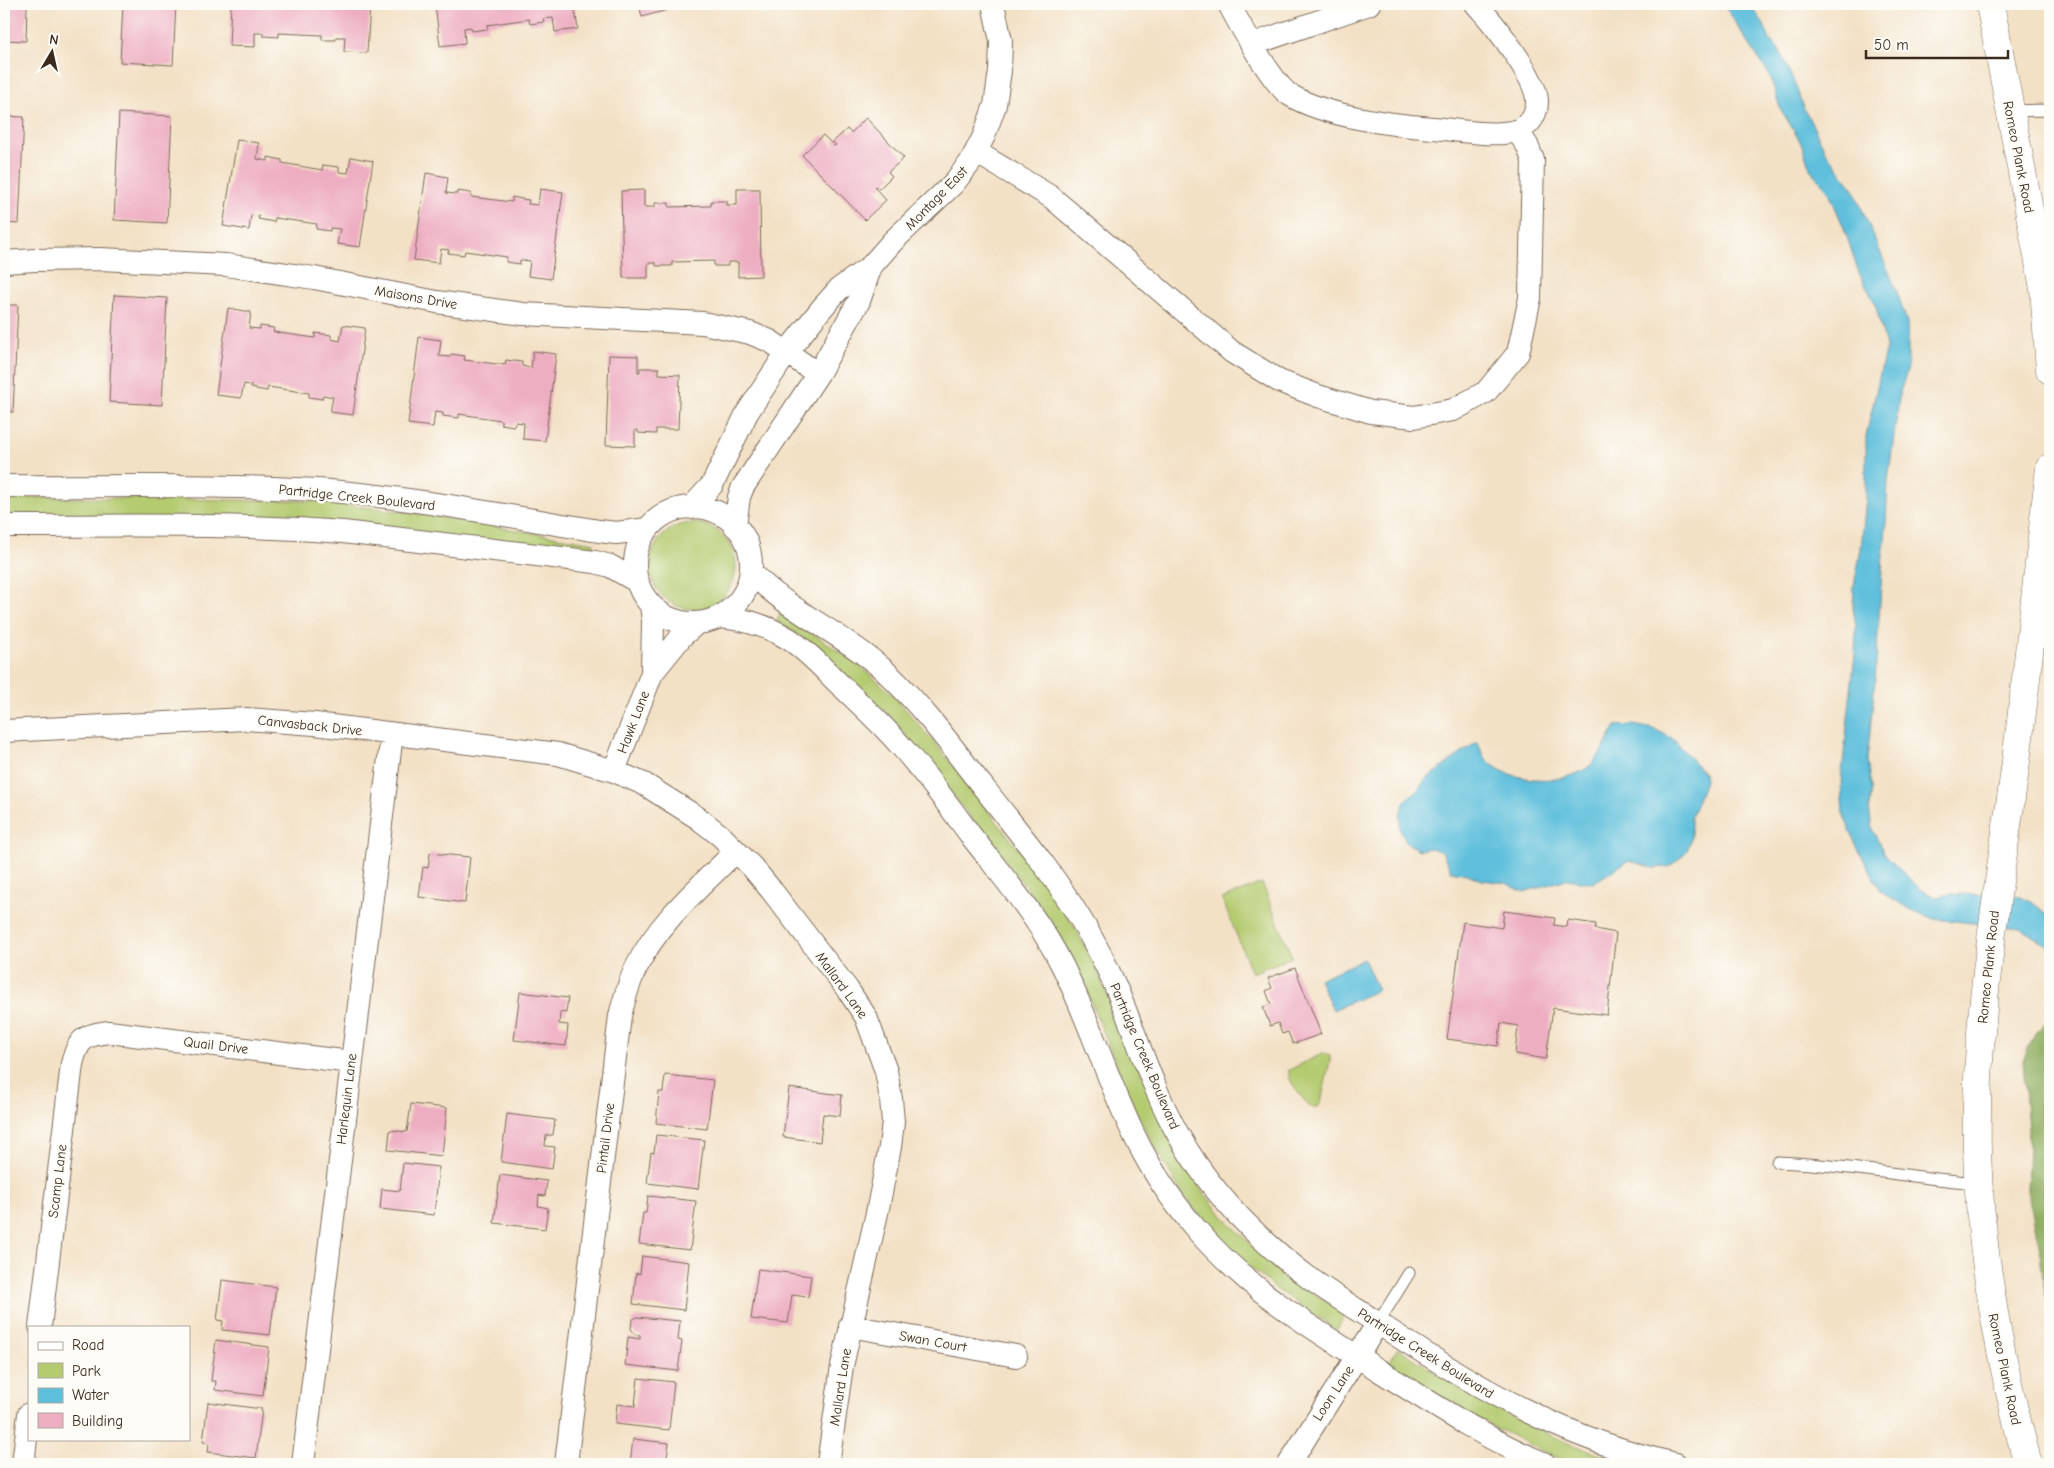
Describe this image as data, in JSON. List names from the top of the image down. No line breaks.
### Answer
{"streets":{"main road":["Romeo Plank Road"],"street":["Montage East","Maisons Drive","Partridge Creek Boulevard","Hawk Lane","Canvasback Drive","Mallard Lane","Quail Drive","Harlequin Lane","Pintail Drive","Scamp Lane","Swan Court","Loon Lane"]},"crossings":[["Montage East","Maisons Drive"],["Montage East","Partridge Creek Boulevard"],["Montage East","Hawk Lane"],["Partridge Creek Boulevard","Hawk Lane"],["Partridge Creek Boulevard","Loon Lane"],["Hawk Lane","Canvasback Drive"],["Hawk Lane","Mallard Lane"],["Canvasback Drive","Mallard Lane"],["Canvasback Drive","Harlequin Lane"],["Mallard Lane","Pintail Drive"],["Mallard Lane","Swan Court"],["Quail Drive","Harlequin Lane"],["Quail Drive","Scamp Lane"]],"legend":["Road","Park","Water","Building"],"scale_bar":"50 m","north":"top"}
